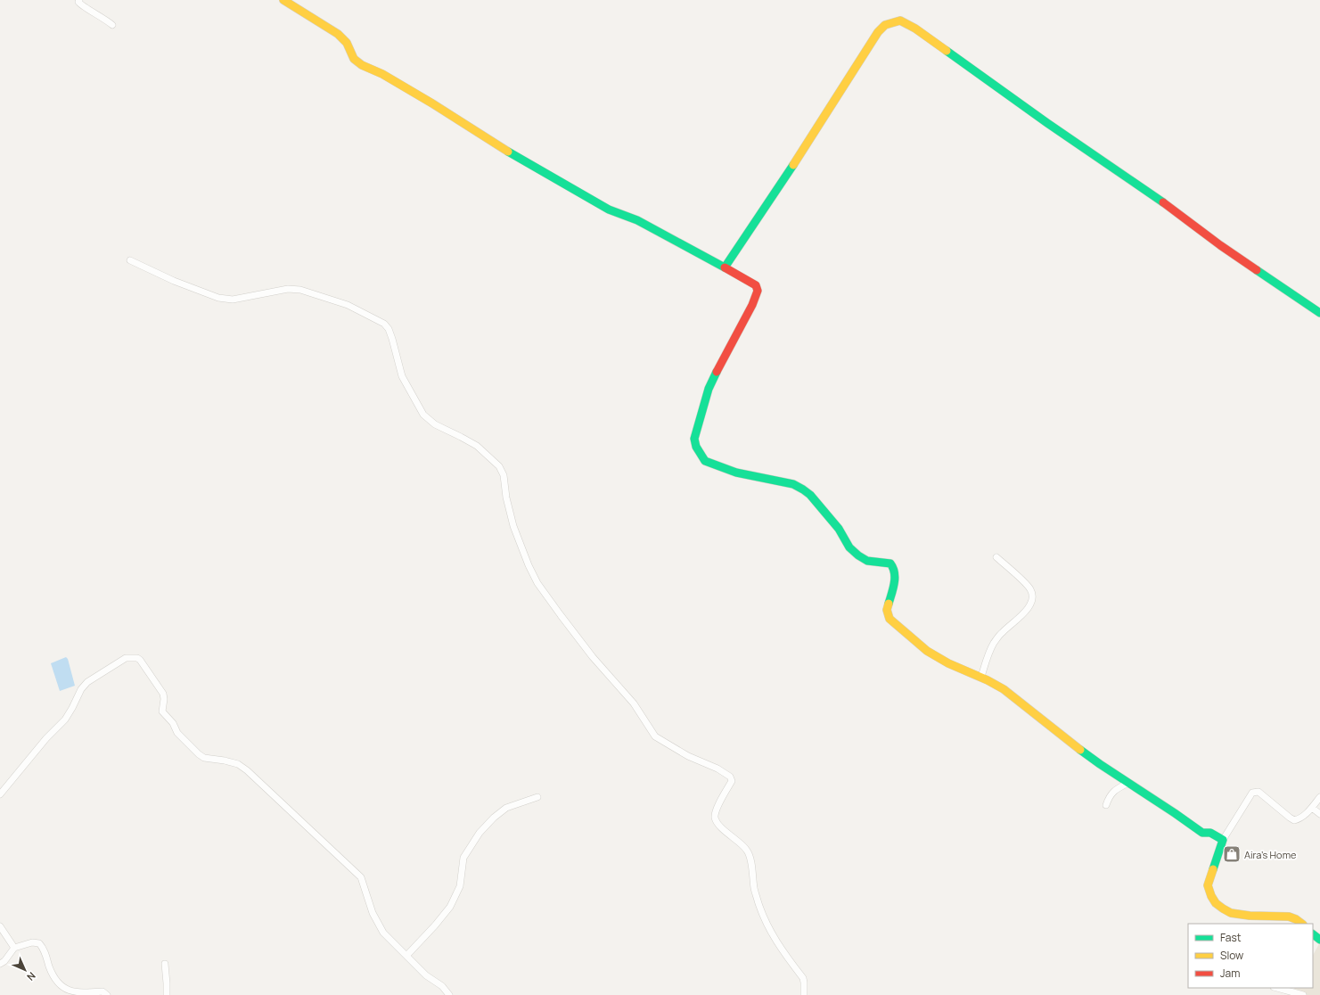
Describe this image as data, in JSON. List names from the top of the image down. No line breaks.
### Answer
{"places":{"shop":["Aira's Home"]},"legend":["Fast","Slow","Jam"],"north":"bottom right"}
